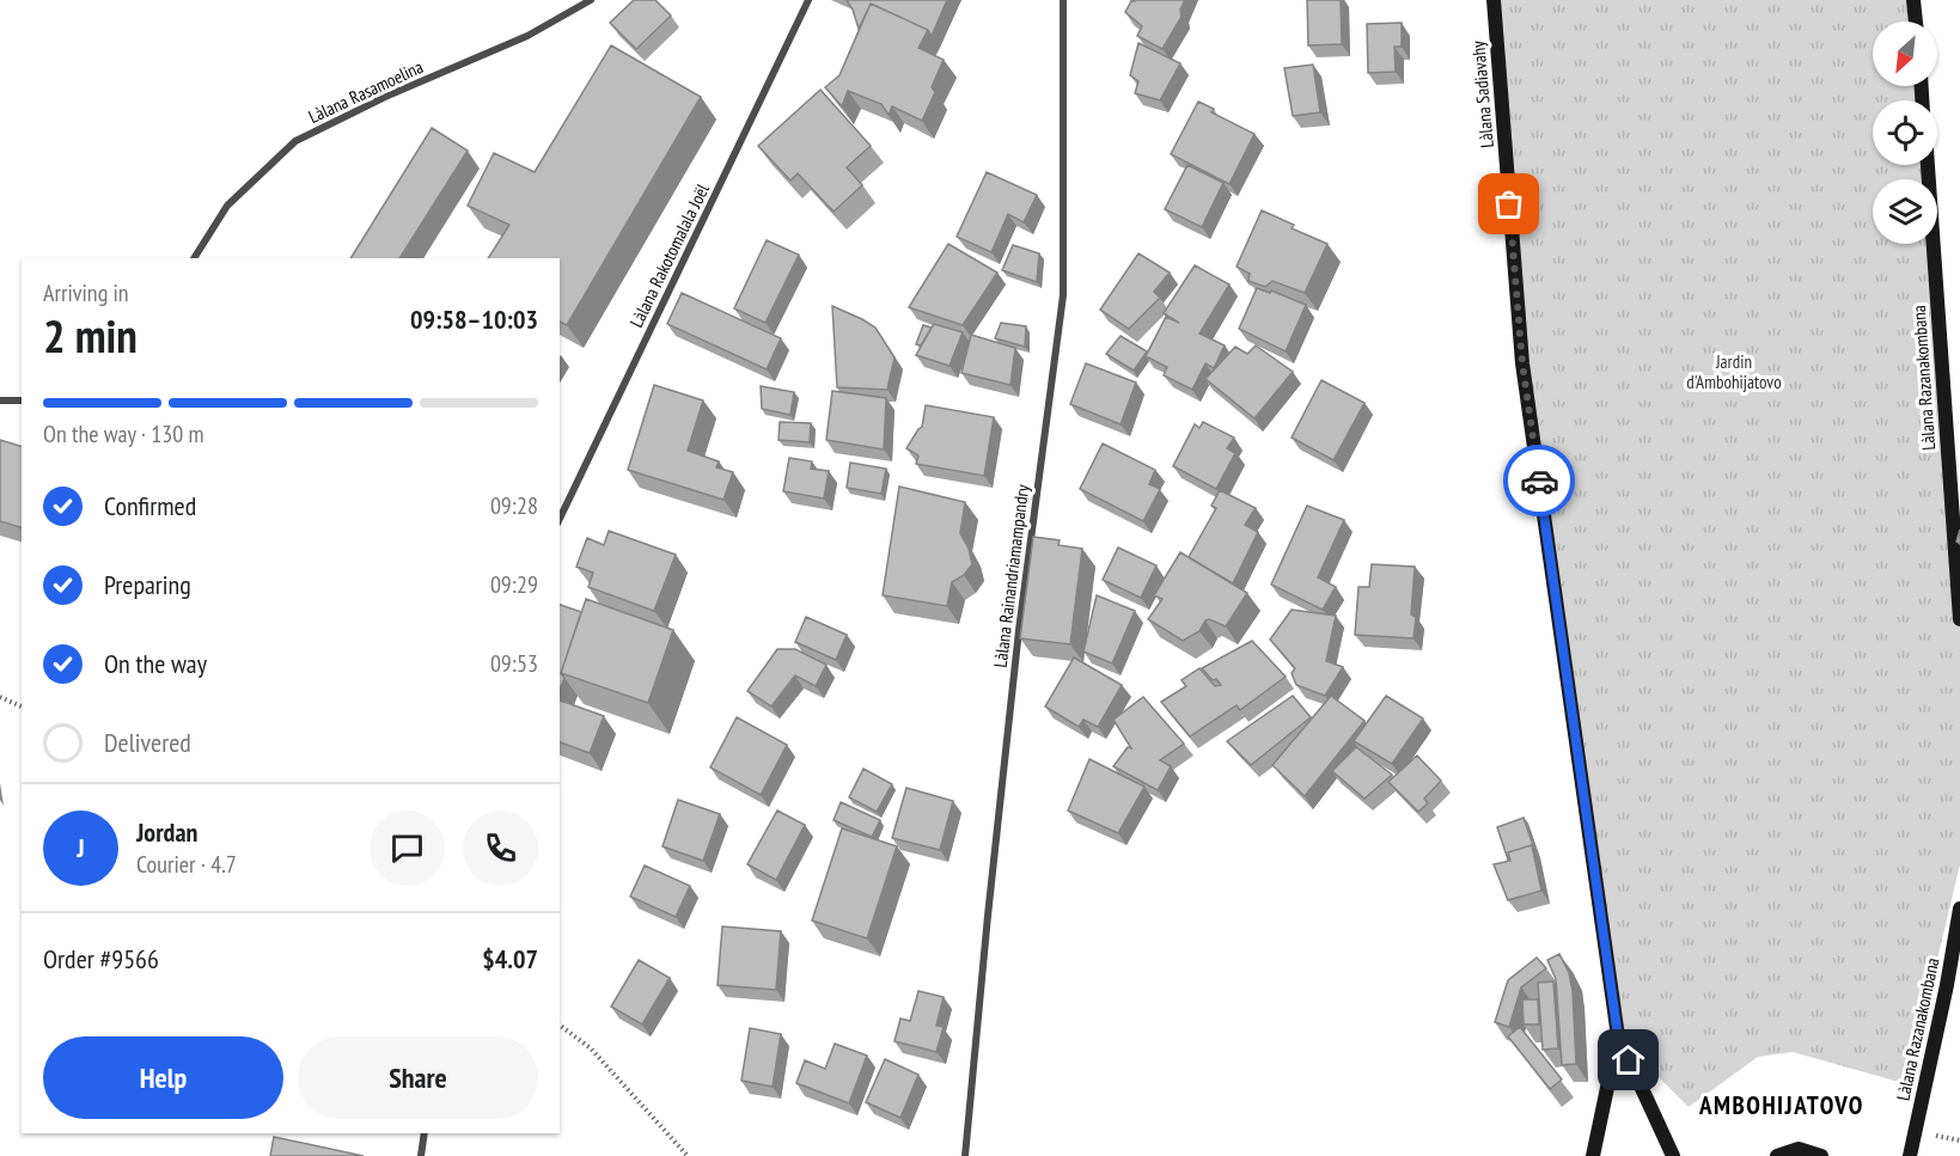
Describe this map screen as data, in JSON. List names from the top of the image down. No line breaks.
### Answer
{"streets":{"main road":["Làlana Sadiavahy","Làlana Razanakombana"],"street":["Làlana Rasamoelina","Làlana Rakotomalala Joël","Làlana Rainandriamampandry"]},"districts":["AMBOHIJATOVO"],"parks":["Jardin d'Ambohijatovo"],"north":"bottom left","page":{"heading":["2 min","Arriving in","09:58–10:03"],"panel":["Jordan","Courier · 4.7","Order #9566","$4.07"],"bar":"On the way · 130 m","list":[["Confirmed","09:28"],["Preparing","09:29"],["On the way","09:53"],"Delivered"],"round":"J","buttons":["Help","Share"]}}
